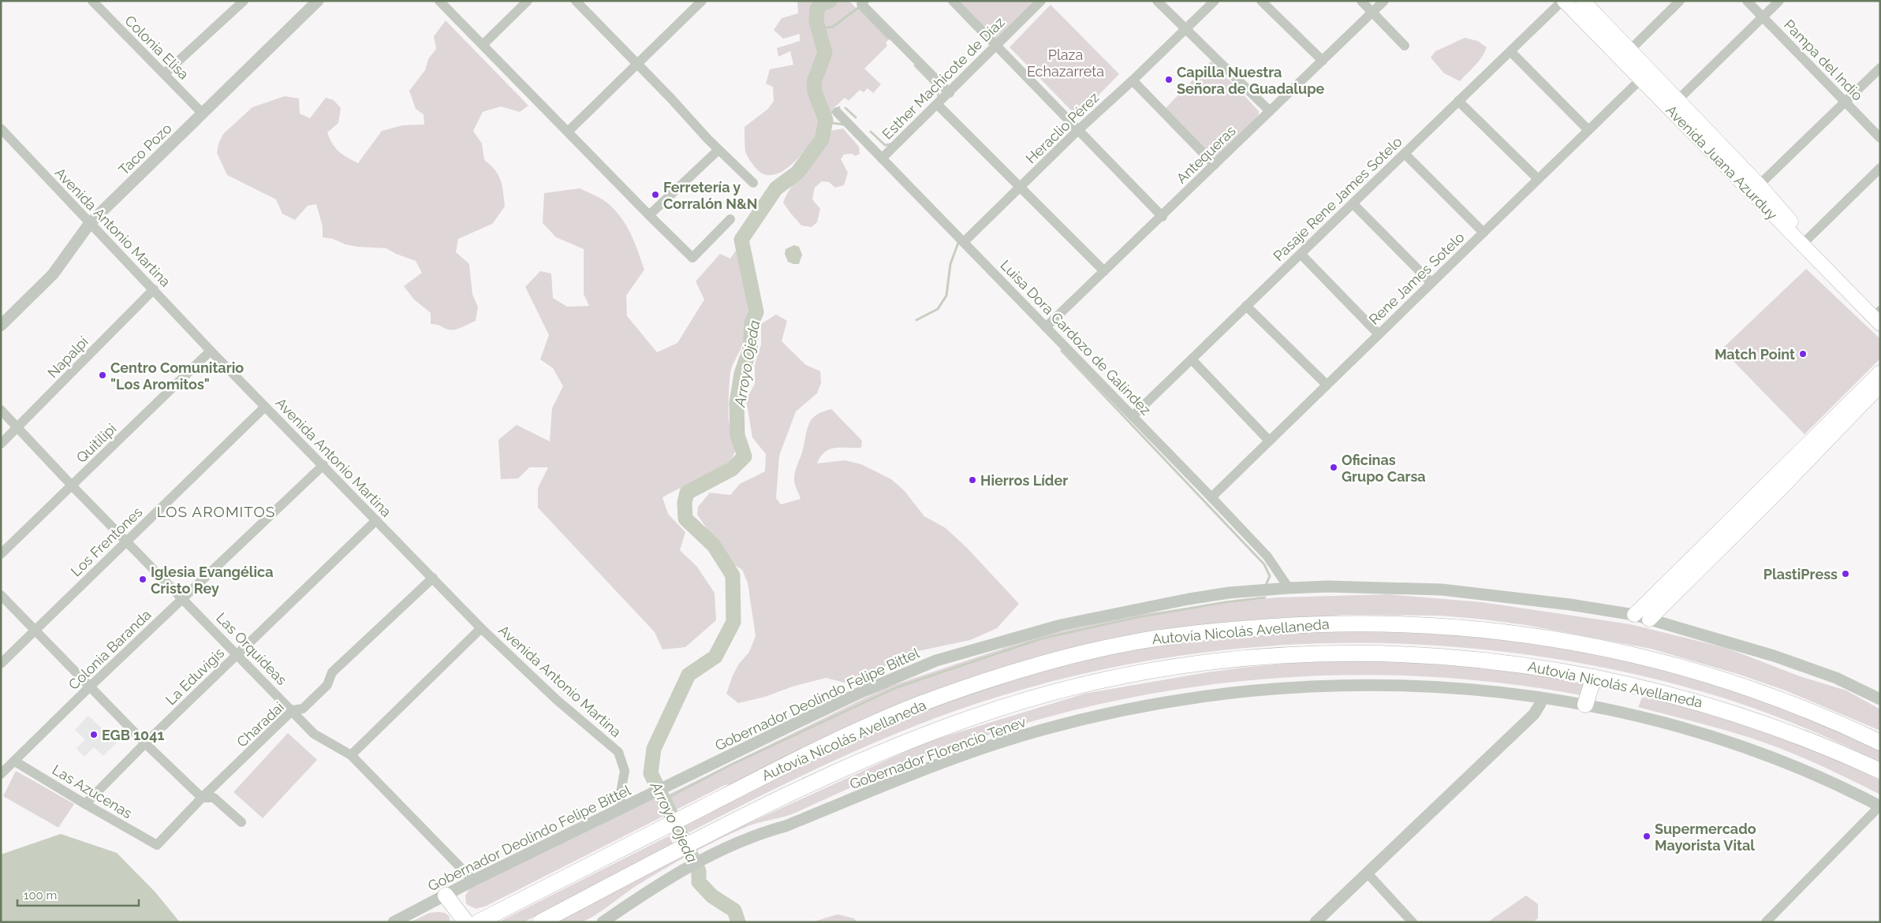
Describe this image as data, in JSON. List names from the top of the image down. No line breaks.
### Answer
{"streets":{"highway":["Autovía Nicolás Avellaneda"],"main road":["Avenida Juana Azurduy"],"street":["Colonia Elisa","Pampa del Indio","Esther Machicote de Díaz","Heraclio Pérez","Taco Pozo","Antequeras","Pasaje Rene James Sotelo","Avenida Antonio Martina","Rene James Sotelo","Luisa Dora Cardozo de Galíndez","Napalpí","Quitilipi","Los Frentones","Las Orquídeas","Colonia Baranda","La Eduvigis","Gobernador Deolindo Felipe Bittel","Charadai","Gobernador Florencio Tenev","Las Azucenas"]},"crossings":[["Colonia Elisa","Taco Pozo"],["Esther Machicote de Díaz","Luisa Dora Cardozo de Galíndez"],["Heraclio Pérez","Luisa Dora Cardozo de Galíndez"],["Taco Pozo","Avenida Antonio Martina"],["Antequeras","Luisa Dora Cardozo de Galíndez"],["Avenida Juana Azurduy","Pasaje Rene James Sotelo"],["Avenida Juana Azurduy","Rene James Sotelo"],["Pasaje Rene James Sotelo","Luisa Dora Cardozo de Galíndez"],["Avenida Antonio Martina","Napalpí"],["Avenida Antonio Martina","Quitilipi"],["Avenida Antonio Martina","Los Frentones"],["Avenida Antonio Martina","Colonia Baranda"],["Avenida Antonio Martina","La Eduvigis"],["Avenida Antonio Martina","Gobernador Deolindo Felipe Bittel"],["Avenida Antonio Martina","Charadai"],["Rene James Sotelo","Luisa Dora Cardozo de Galíndez"],["Luisa Dora Cardozo de Galíndez","Gobernador Deolindo Felipe Bittel"],["Napalpí","Las Orquídeas"],["Quitilipi","Las Orquídeas"],["Los Frentones","Las Orquídeas"],["Las Orquídeas","Colonia Baranda"],["Las Orquídeas","La Eduvigis"],["Las Orquídeas","Gobernador Deolindo Felipe Bittel"],["Las Orquídeas","Charadai"],["Colonia Baranda","Las Azucenas"],["La Eduvigis","Las Azucenas"],["Charadai","Las Azucenas"]],"districts":["LOS AROMITOS"],"water":["Arroyo Ojeda"],"parks":["Plaza Echazarreta"],"places":["Capilla Nuestra Señora de Guadalupe","Ferretería y Corralón N&N","Match Point","Centro Comunitario \"Los Aromitos\"","Oficinas Grupo Carsa","Hierros Líder","PlastiPress","Iglesia Evangélica Cristo Rey","EGB 1041","Supermercado Mayorista Vital"],"scale_bar":"100 m"}
